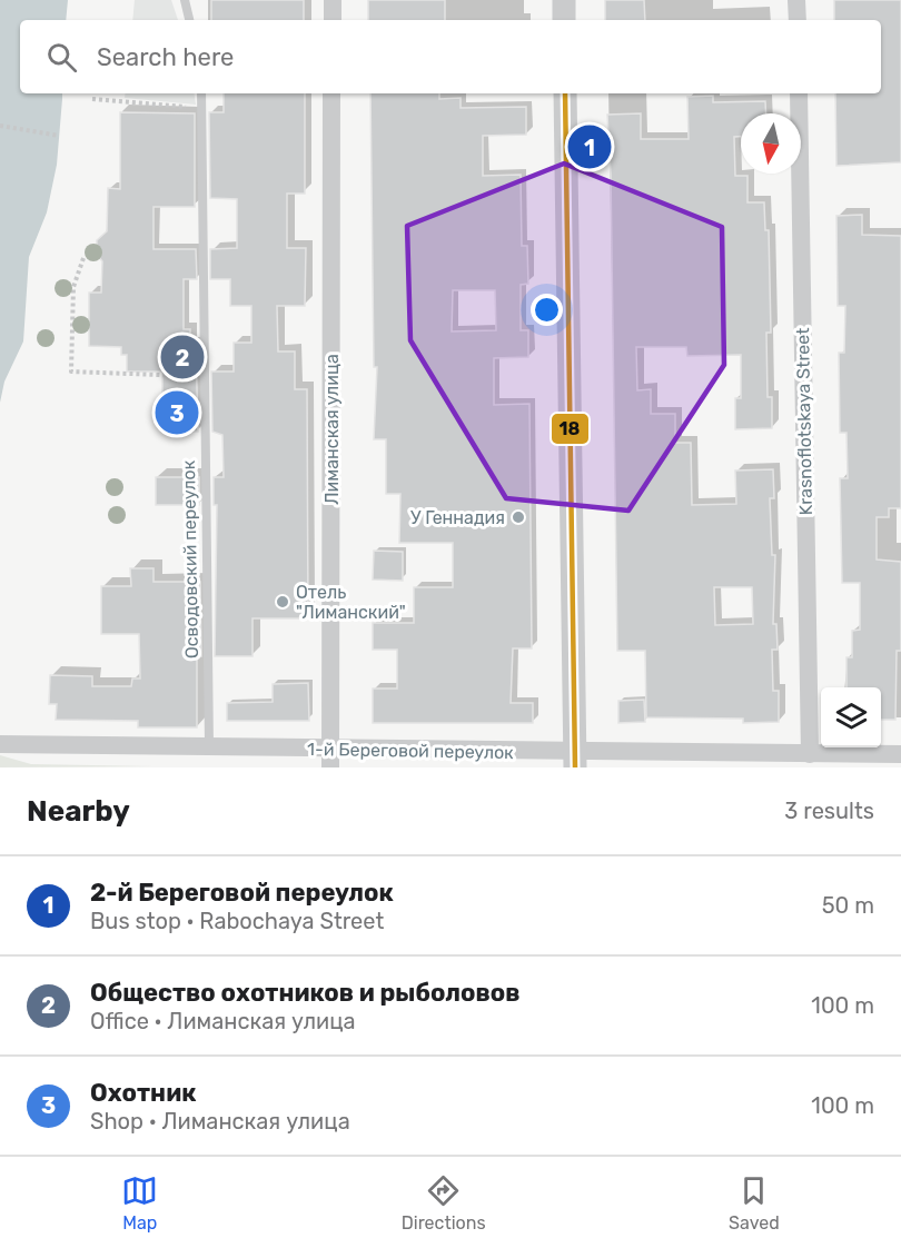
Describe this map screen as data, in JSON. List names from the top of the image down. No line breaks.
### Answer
{"streets":{"street":["Krasnoflotskaya Street","Лиманская улица","1-й Береговой переулок"],"lane":["Осводовский переулок"]},"crossings":[["Krasnoflotskaya Street","1-й Береговой переулок"],["Лиманская улица","1-й Береговой переулок"],["Осводовский переулок","1-й Береговой переулок"]],"places":["У Геннадия","Отель \"Лиманский\""],"lines":["transit line 18"],"north":"bottom","page":{"search":"Search here","pins":["1","2","3"],"heading":["Nearby","3 results"],"list":[{"mark":"1","name":"2-й Береговой переулок","note":"Bus stop · Rabochaya Street","value":"50 m"},{"mark":"2","name":"Общество охотников и рыболовов","note":"Office · Лиманская улица","value":"100 m"},{"mark":"3","name":"Охотник","note":"Shop · Лиманская улица","value":"100 m"}],"nav":["Map","Directions","Saved"]}}
